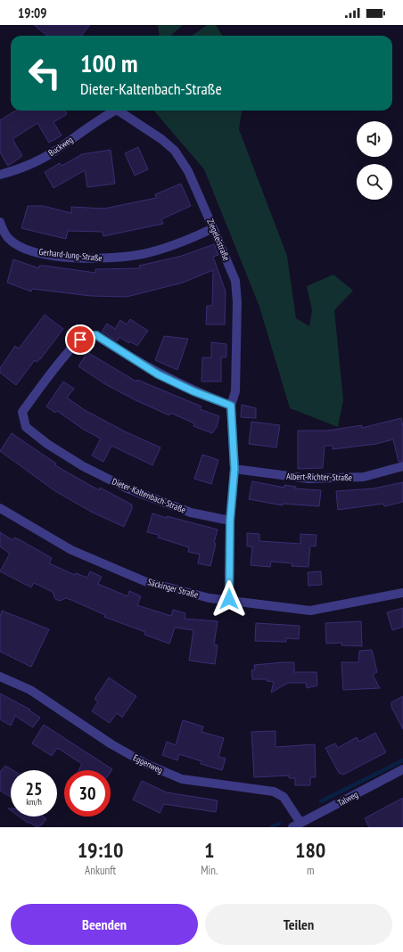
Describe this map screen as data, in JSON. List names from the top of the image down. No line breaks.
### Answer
{"streets":{"street":["Buckweg","Ziegeleistraße","Gerhard-Jung-Straße","Albert-Richter-Straße","Dieter-Kaltenbach-Straße","Säckinger Straße","Eggenweg","Talweg"]},"crossings":[["Ziegeleistraße","Gerhard-Jung-Straße"],["Ziegeleistraße","Dieter-Kaltenbach-Straße"],["Eggenweg","Talweg"]],"page":{"status":"19:09","turn":["100 m","Dieter-Kaltenbach-Straße"],"speed":"25 km/h","limit":"30","eta":["19:10","Ankunft","1","Min.","180","m"],"buttons":["Beenden","Teilen"]}}
